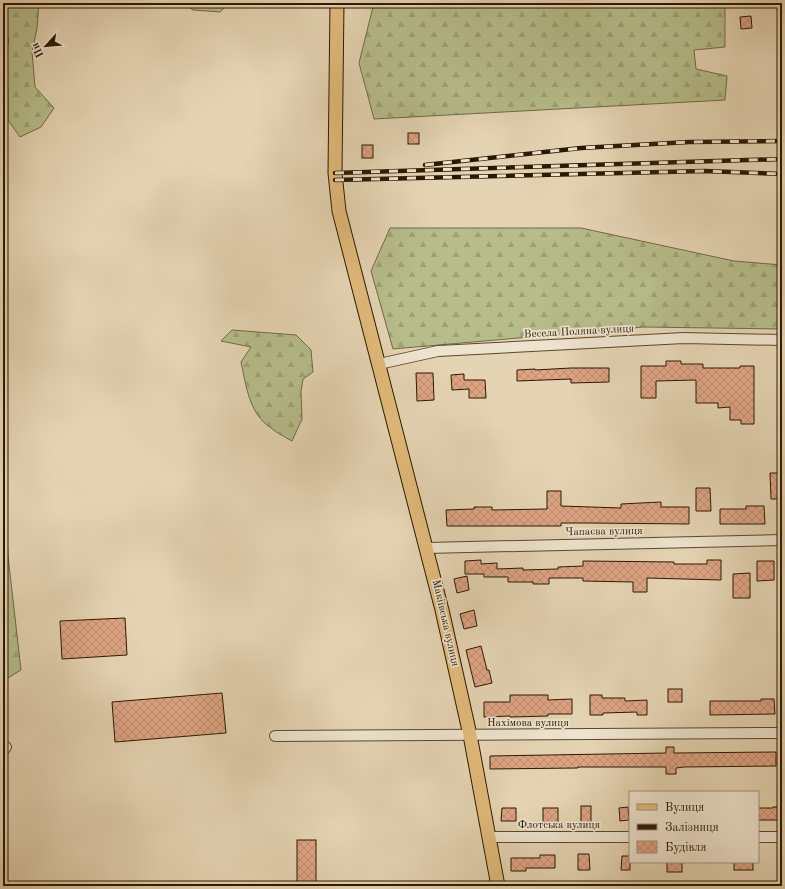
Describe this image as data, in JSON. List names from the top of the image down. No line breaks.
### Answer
{"streets":{"main road":["Макіївська вулиця"],"street":["Весела Поляна вулиця","Чапаєва вулиця","Нахімова вулиця","Флотська вулиця"]},"crossings":[["Весела Поляна вулиця","Макіївська вулиця"],["Чапаєва вулиця","Макіївська вулиця"],["Макіївська вулиця","Нахімова вулиця"],["Макіївська вулиця","Флотська вулиця"]],"legend":["Вулиця","Залізниця","Будівля"],"north":"bottom left"}
